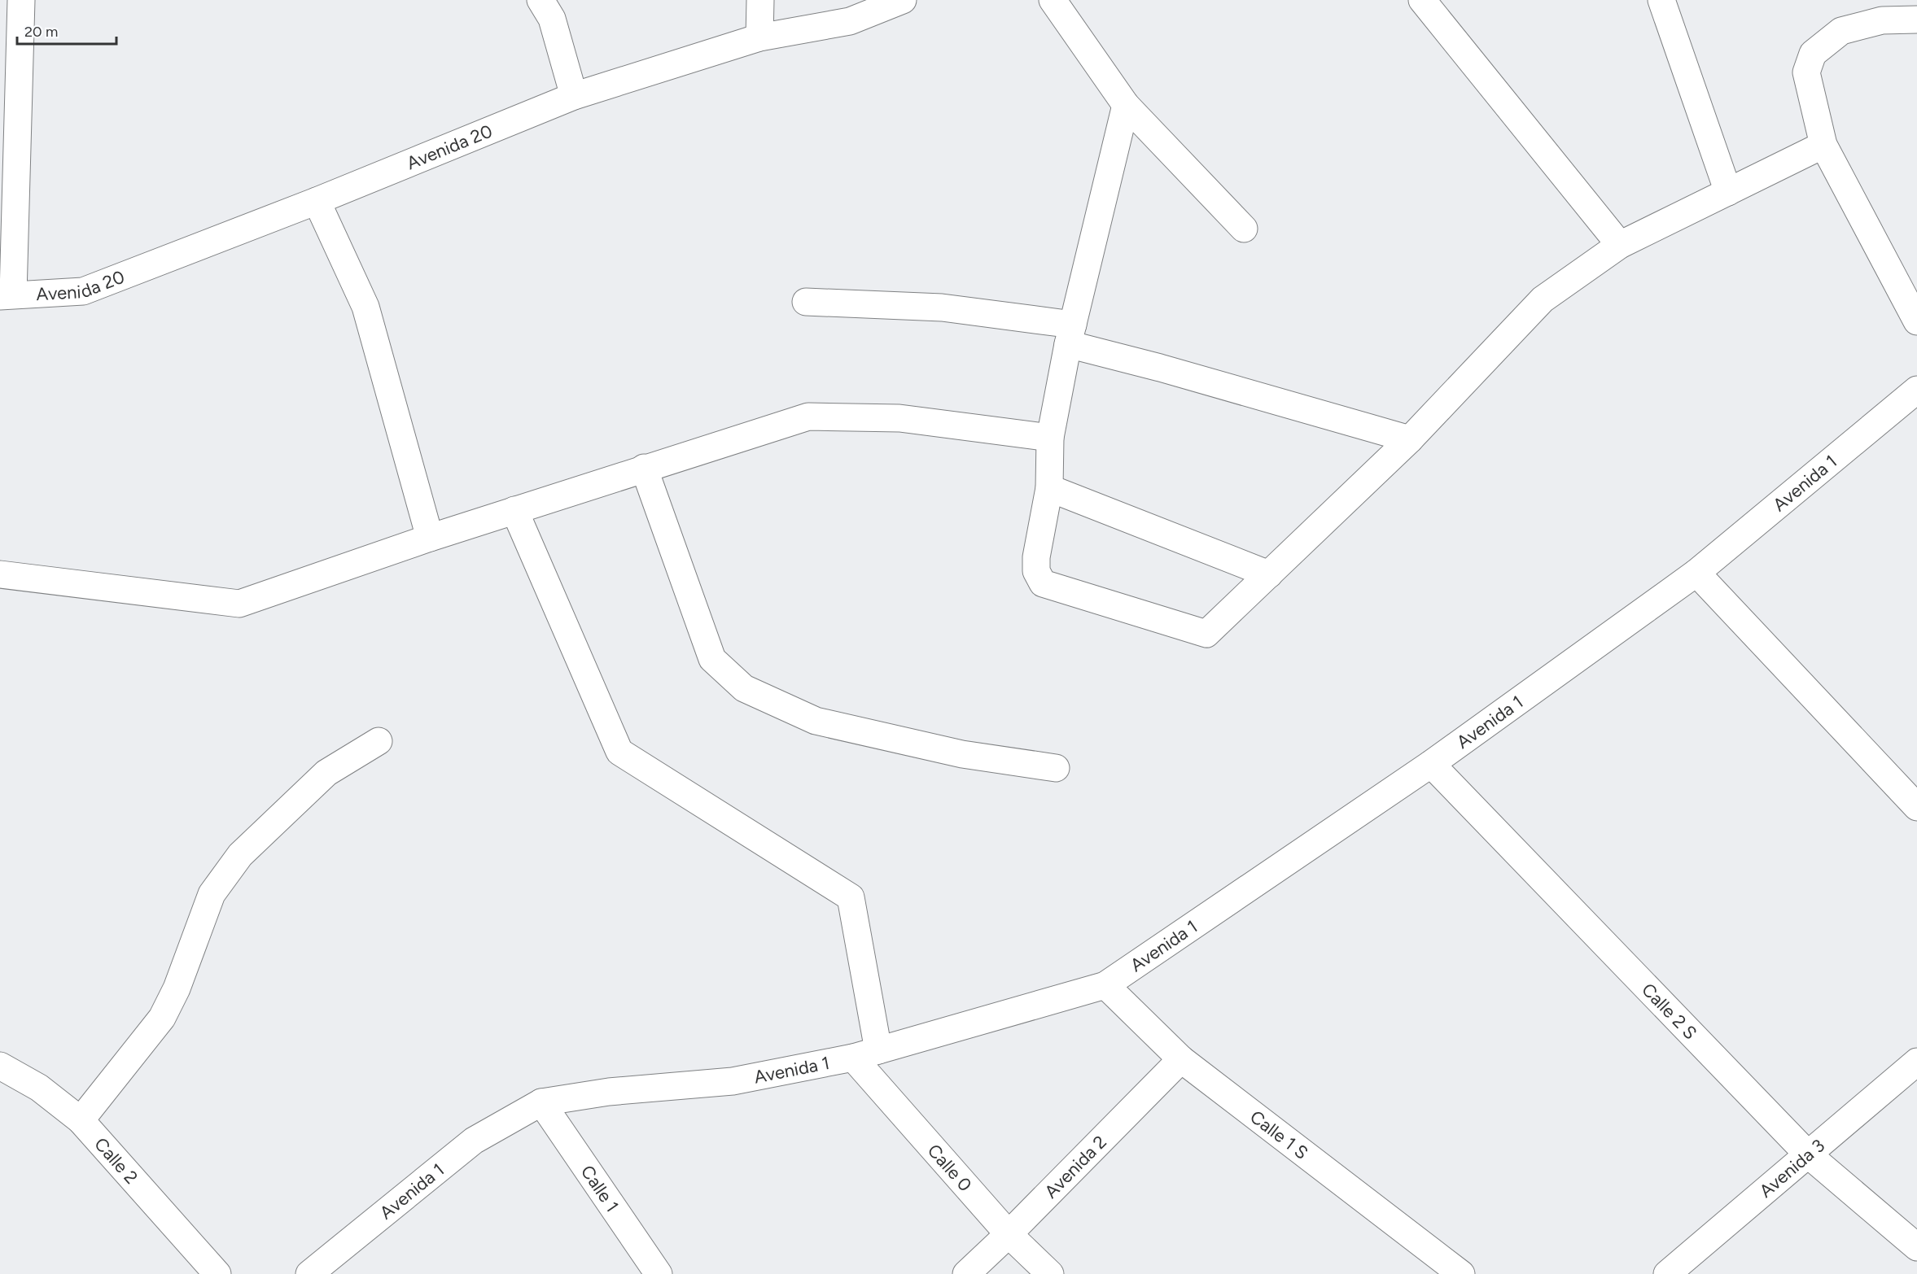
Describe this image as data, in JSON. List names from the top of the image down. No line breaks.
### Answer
{"streets":{"street":["Avenida 20","Avenida 1","Calle 2 S","Calle 1 S","Calle 2","Calle 0","Avenida 2","Avenida 3","Calle 1"]},"crossings":[["Avenida 1","Calle 2 S"],["Avenida 1","Calle 1 S"],["Avenida 1","Calle 0"],["Avenida 1","Calle 1"],["Calle 2 S","Avenida 3"],["Calle 1 S","Avenida 2"],["Calle 0","Avenida 2"]],"scale_bar":"20 m"}
